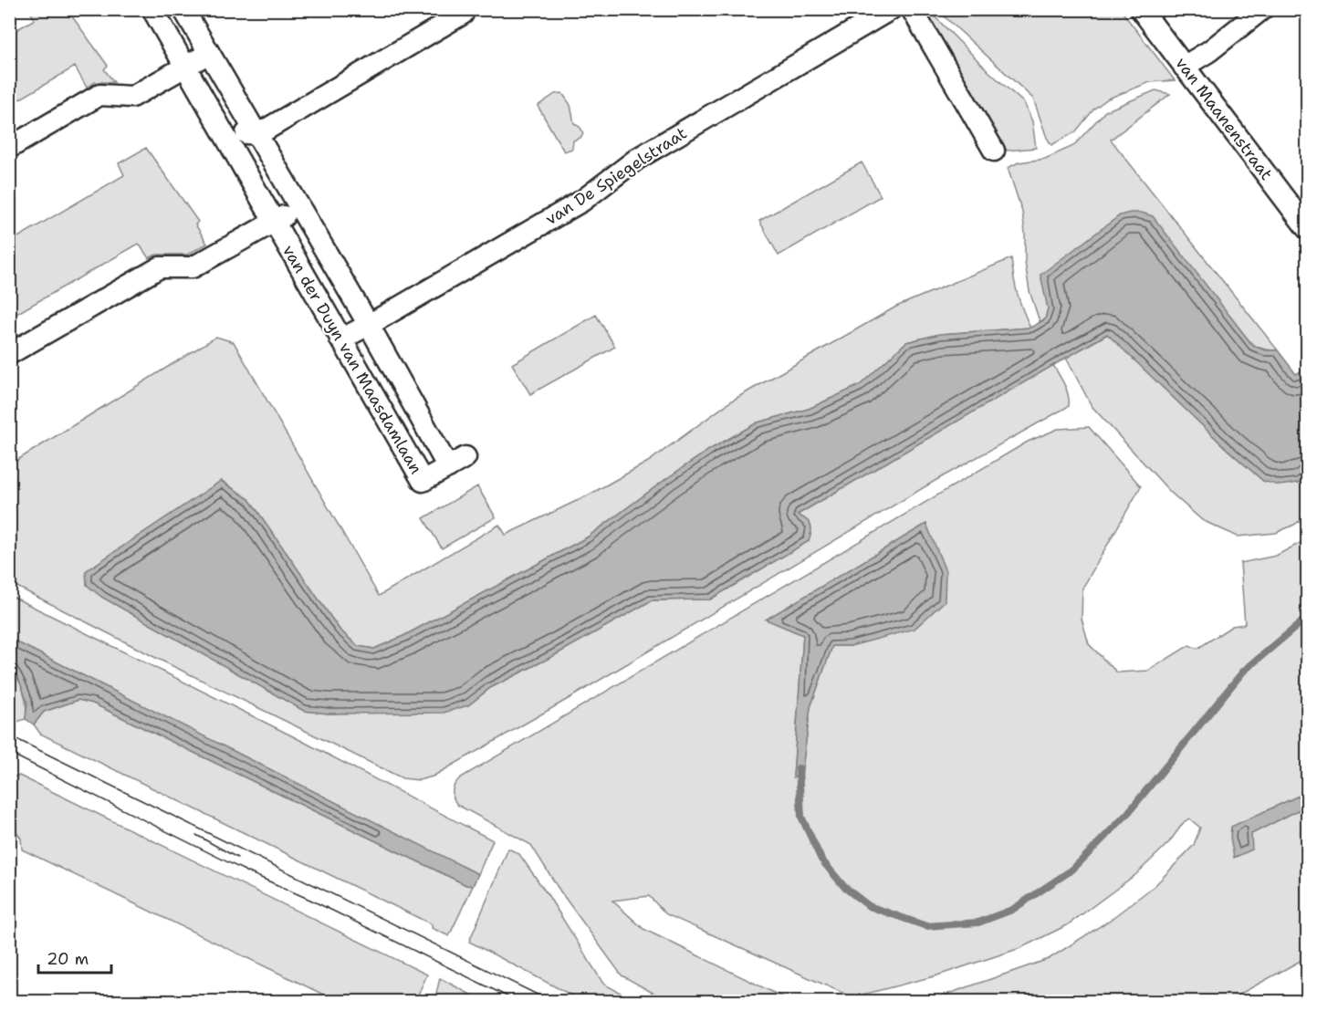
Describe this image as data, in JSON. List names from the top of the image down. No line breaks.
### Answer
{"streets":{"street":["van Maanenstraat","van De Spiegelstraat","van der Duyn van Maasdamlaan"]},"crossings":[["van De Spiegelstraat","van der Duyn van Maasdamlaan"]],"scale_bar":"20 m"}
